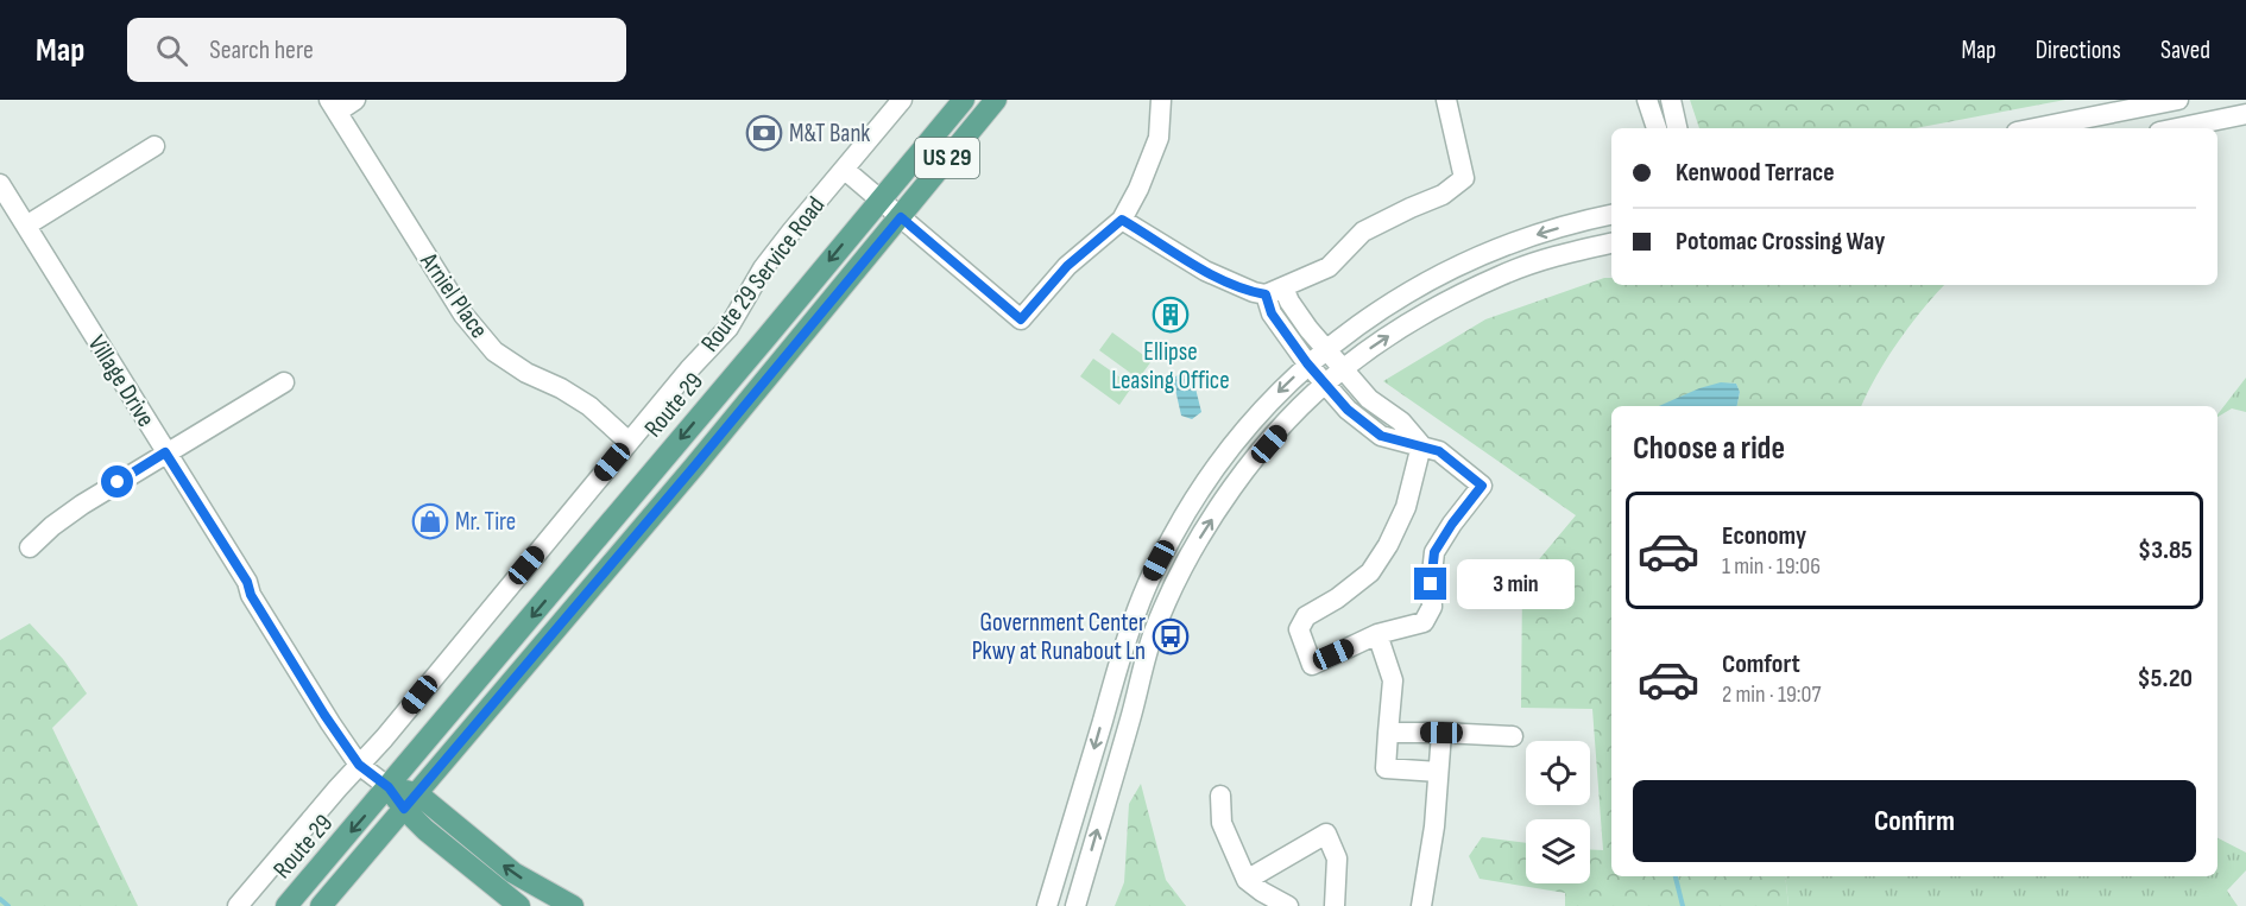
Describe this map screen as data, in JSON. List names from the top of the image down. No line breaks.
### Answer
{"streets":{"main road":["US 29","Route 29"],"street":["Route 29 Service Road","Arniel Place","Village Drive"]},"crossings":[["Route 29 Service Road","Arniel Place"],["Route 29 Service Road","Village Drive"],["Village Drive","Route 29"]],"places":{"bank":["M&T Bank"],"building":["Ellipse Leasing Office"],"shop":["Mr. Tire"],"bus stop":["Government Center Pkwy at Runabout Ln"]},"page":{"header":"Map","search":"Search here","nav":["Map","Directions","Saved"],"banner":["Kenwood Terrace","Potomac Crossing Way"],"heading":"Choose a ride","list":[{"name":"Economy","note":"1 min · 19:06","value":"$3.85"},{"name":"Comfort","note":"2 min · 19:07","value":"$5.20"}],"bubble":"3 min","buttons":"Confirm"}}
